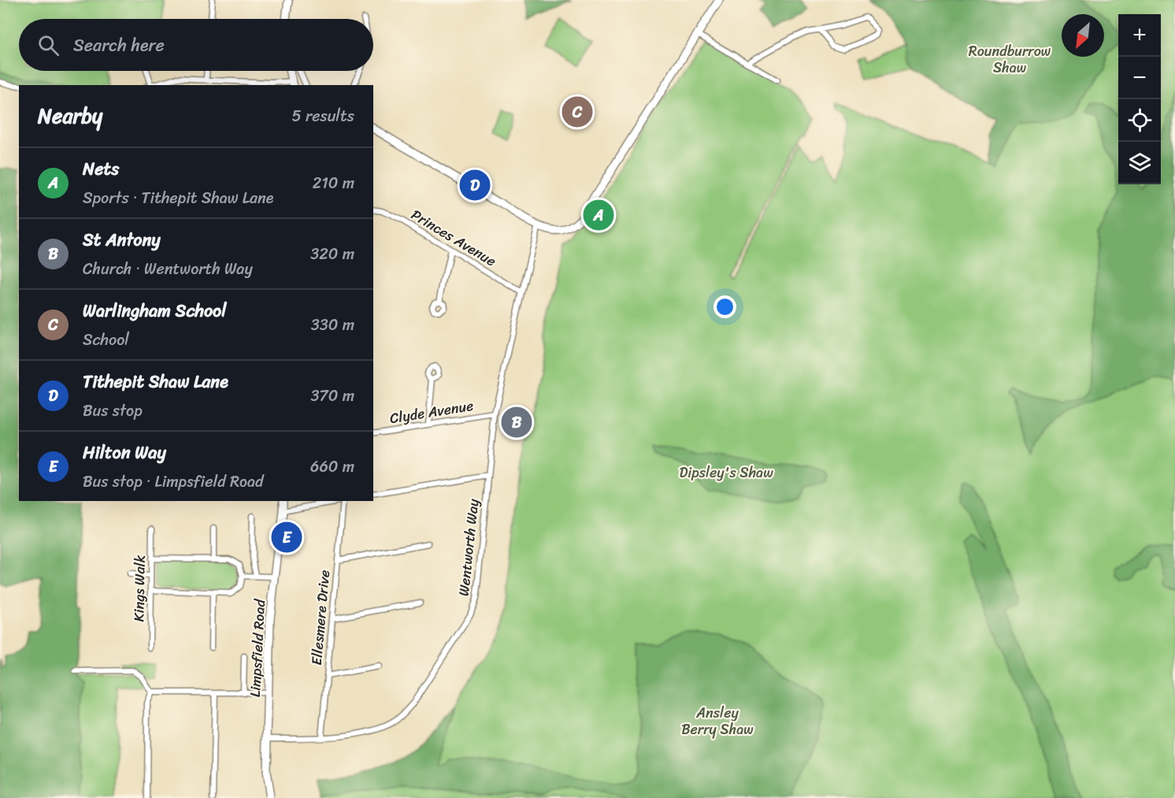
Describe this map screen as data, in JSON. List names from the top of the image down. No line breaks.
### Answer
{"streets":{"street":["Princes Avenue","Clyde Avenue","Wentworth Way","Kings Walk","Ellesmere Drive","Limpsfield Road"]},"crossings":[["Princes Avenue","Wentworth Way"],["Clyde Avenue","Wentworth Way"],["Wentworth Way","Ellesmere Drive"],["Wentworth Way","Limpsfield Road"]],"parks":["Roundburrow Shaw","Dipsley's Shaw","Ansley Berry Shaw"],"north":"bottom left","page":{"map_buttons":["+","−"],"search":"Search here","heading":["Nearby","5 results"],"pins":["C","D","A","B","E"],"list":[{"mark":"A","name":"Nets","note":"Sports · Tithepit Shaw Lane","value":"210 m"},{"mark":"B","name":"St Antony","note":"Church · Wentworth Way","value":"320 m"},{"mark":"C","name":"Warlingham School","note":"School","value":"330 m"},{"mark":"D","name":"Tithepit Shaw Lane","note":"Bus stop","value":"370 m"},{"mark":"E","name":"Hilton Way","note":"Bus stop · Limpsfield Road","value":"660 m"}]}}
